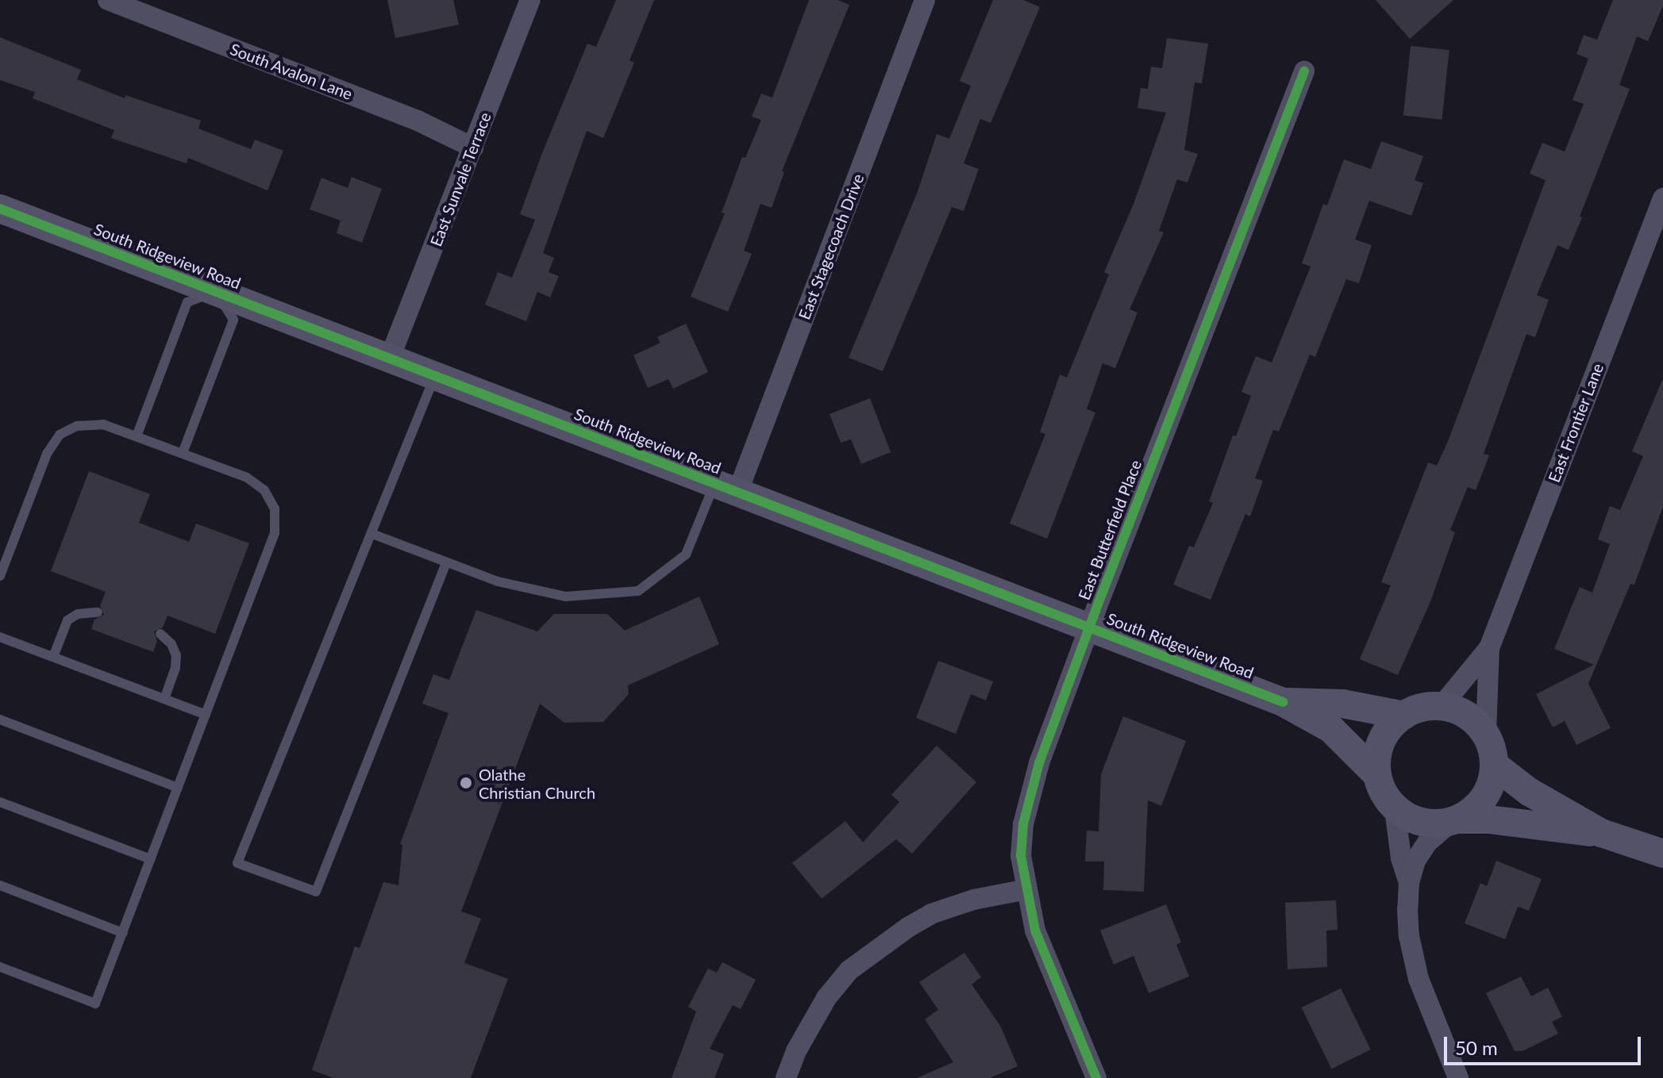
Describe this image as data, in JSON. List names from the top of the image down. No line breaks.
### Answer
{"streets":{"main road":["South Ridgeview Road"],"street":["South Avalon Lane","East Sunvale Terrace","East Stagecoach Drive","East Frontier Lane","East Butterfield Place"]},"crossings":[["South Avalon Lane","East Sunvale Terrace"],["East Sunvale Terrace","South Ridgeview Road"],["East Stagecoach Drive","South Ridgeview Road"],["South Ridgeview Road","East Butterfield Place"]],"places":["Olathe Christian Church"],"scale_bar":"50 m"}
